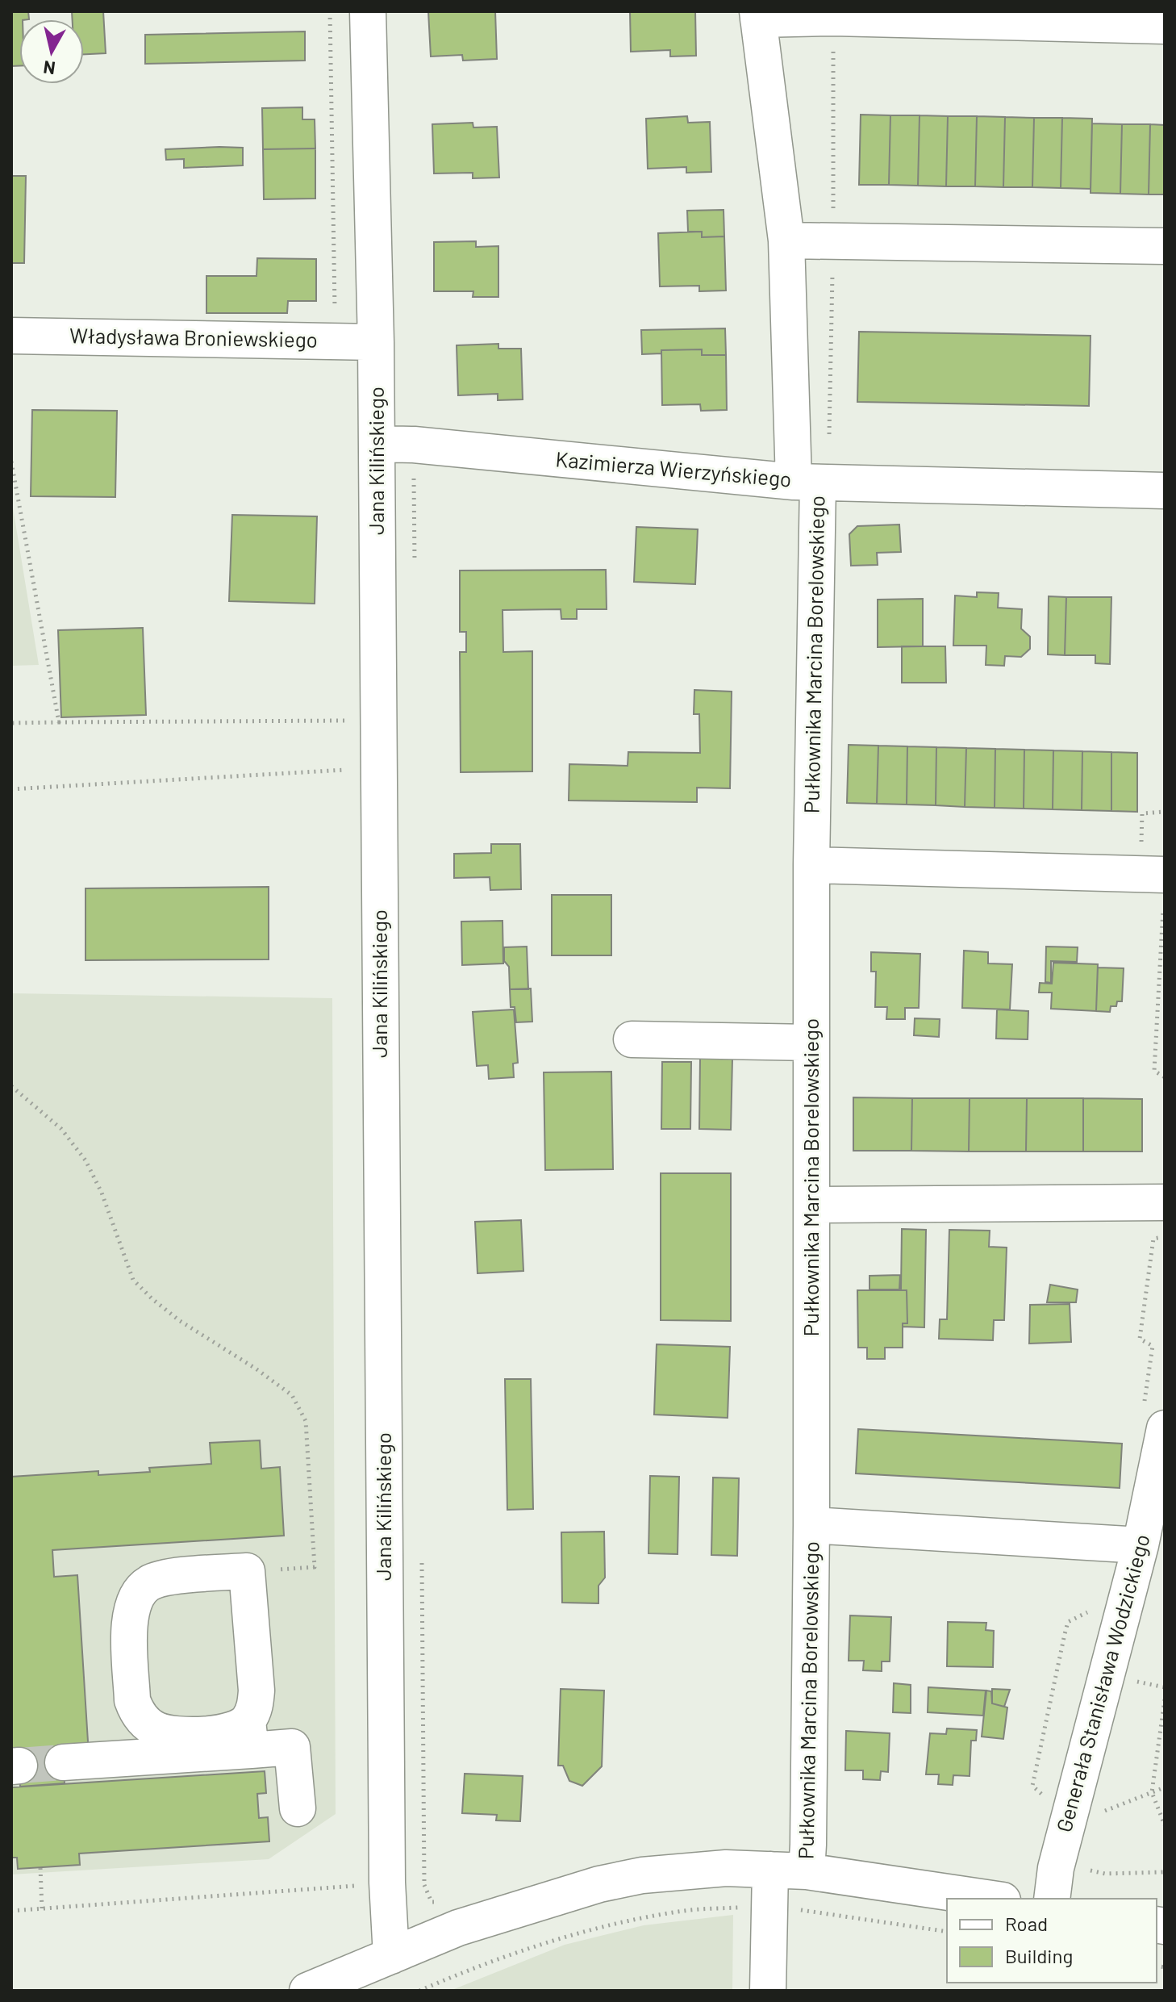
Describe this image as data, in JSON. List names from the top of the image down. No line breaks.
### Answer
{"streets":{"street":["Władysława Broniewskiego","Jana Kilińskiego","Kazimierza Wierzyńskiego","Pułkownika Marcina Borelowskiego","Generała Stanisława Wodzickiego"]},"crossings":[["Władysława Broniewskiego","Jana Kilińskiego"],["Jana Kilińskiego","Kazimierza Wierzyńskiego"],["Kazimierza Wierzyńskiego","Pułkownika Marcina Borelowskiego"]],"legend":["Road","Building"],"north":"bottom"}
